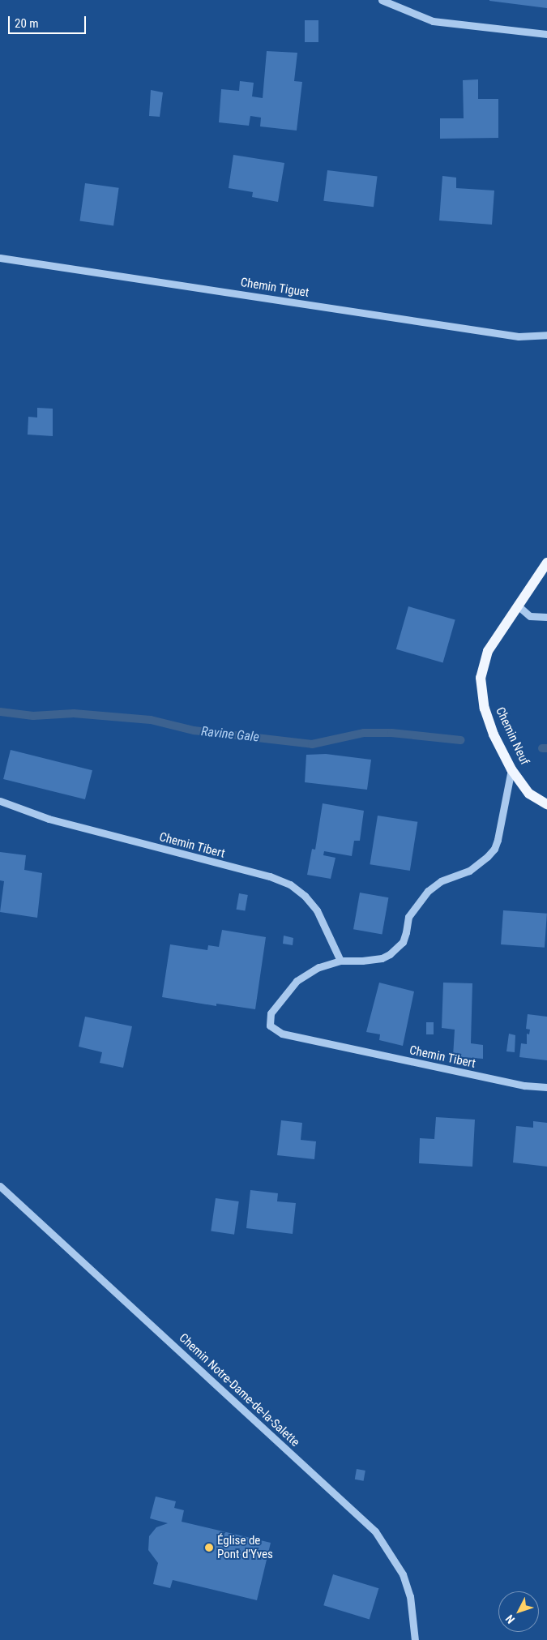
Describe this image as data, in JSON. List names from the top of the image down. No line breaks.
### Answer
{"streets":{"main road":["Chemin Neuf"],"street":["Chemin Tiguet","Chemin Tibert","Chemin Notre-Dame-de-la-Salette"]},"crossings":[["Chemin Neuf","Chemin Tibert"]],"water":["Ravine Gale"],"places":["Église de Pont d'Yves"],"scale_bar":"20 m","north":"bottom left"}
